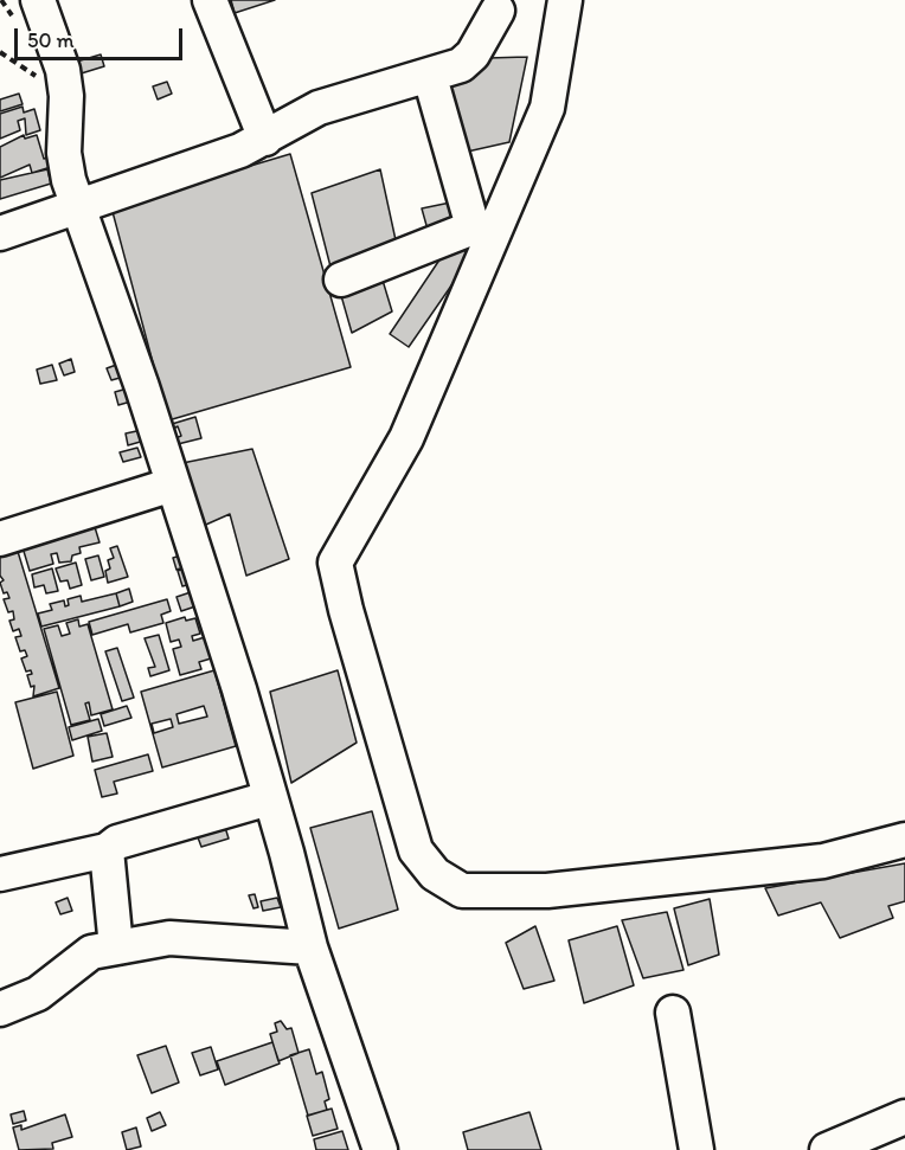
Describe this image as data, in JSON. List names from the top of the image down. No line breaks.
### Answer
{"scale_bar":"50 m"}
